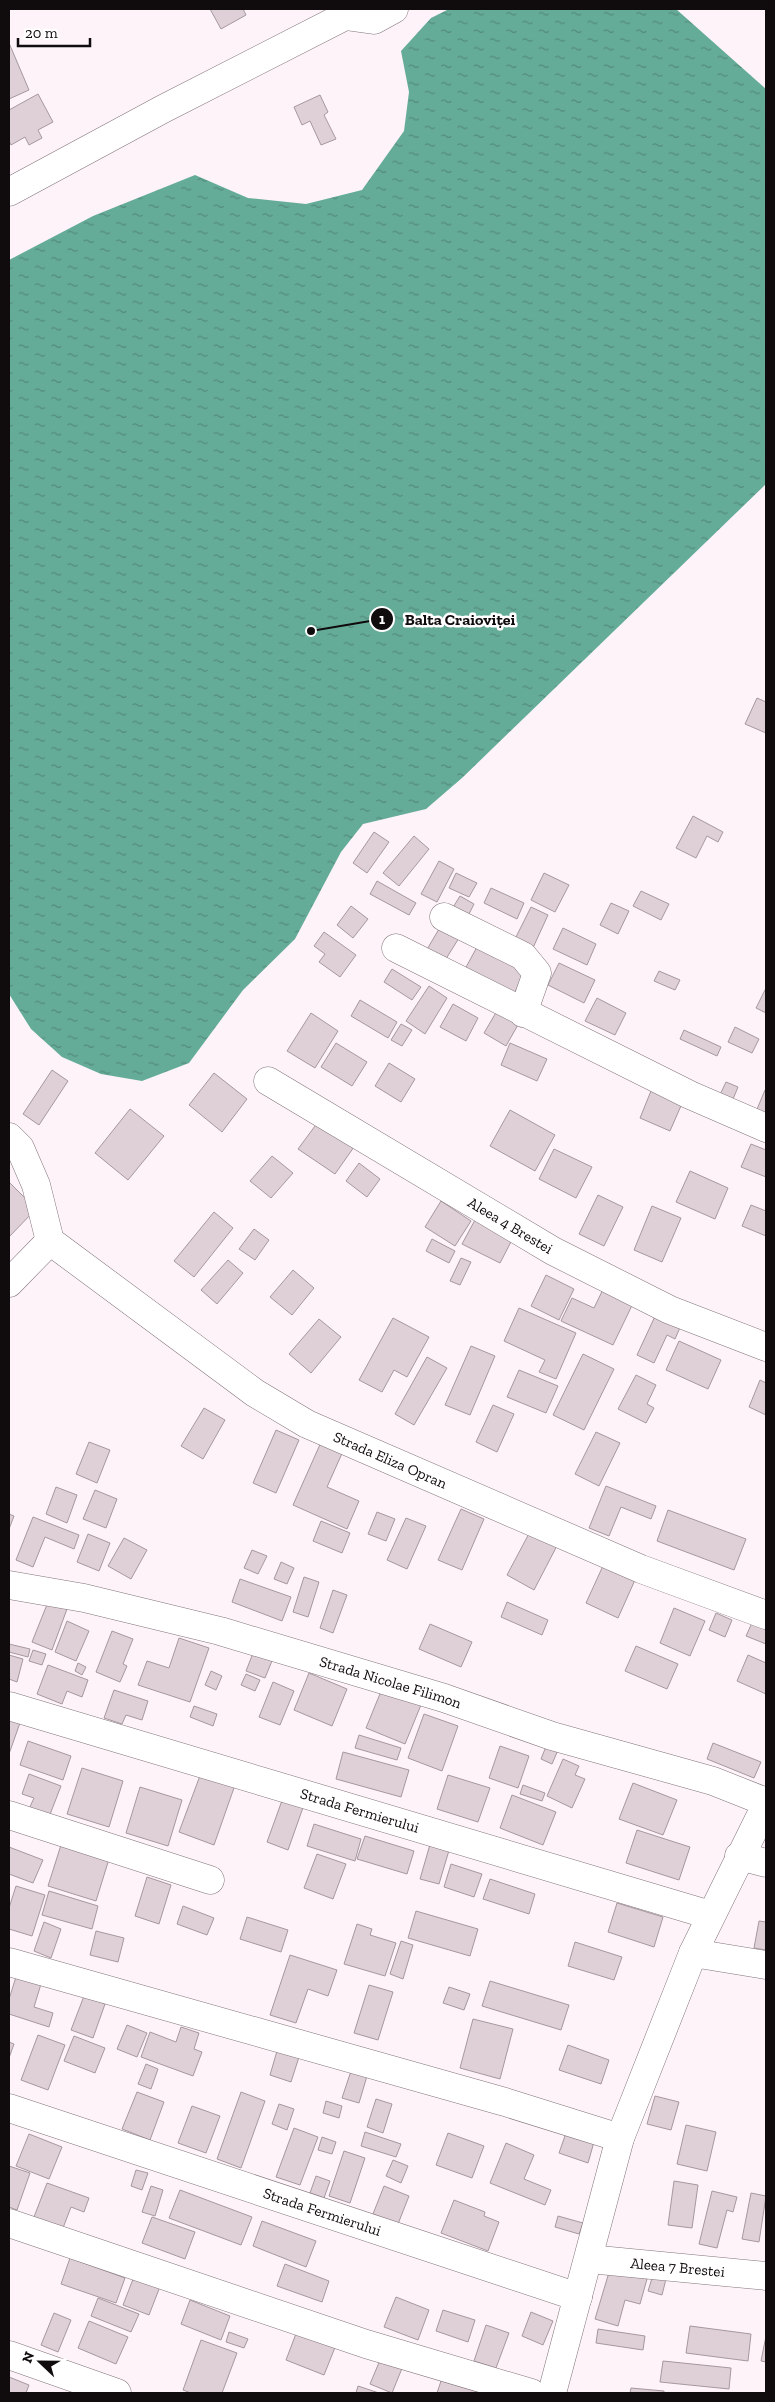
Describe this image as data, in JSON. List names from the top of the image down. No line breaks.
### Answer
{"streets":{"street":["Aleea 4 Brestei","Strada Eliza Opran","Strada Nicolae Filimon","Strada Fermierului","Aleea 7 Brestei"]},"places":["Balta Craioviței"],"scale_bar":"20 m","north":"left"}
